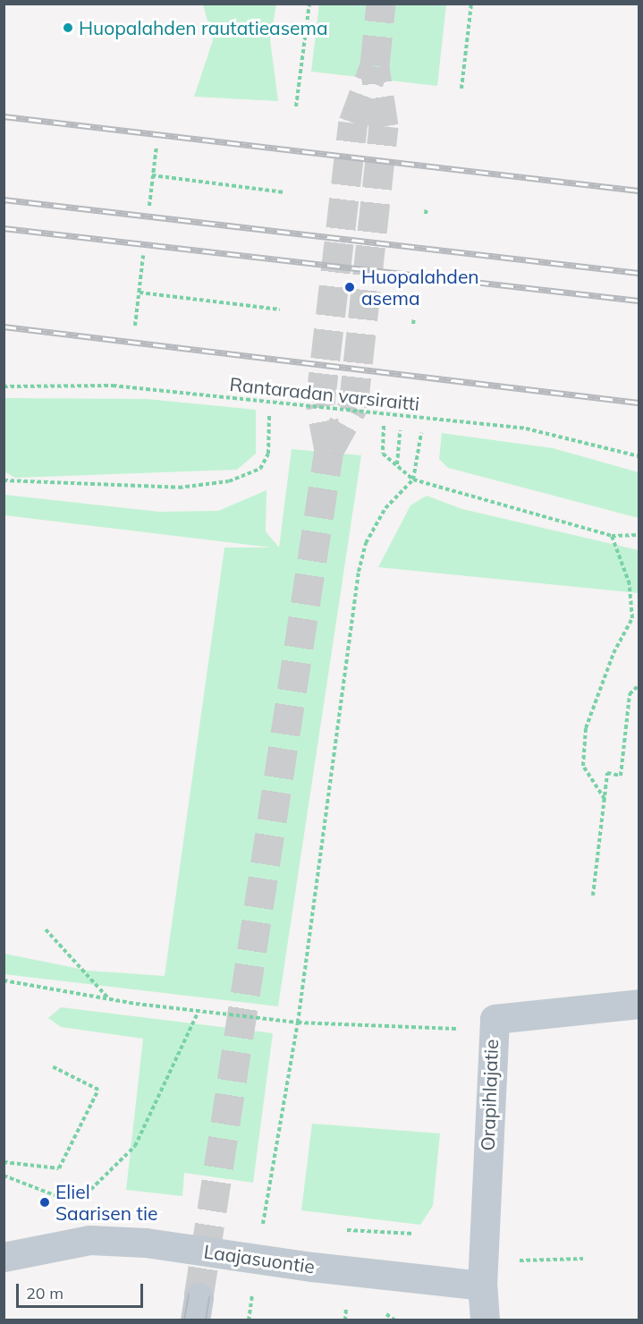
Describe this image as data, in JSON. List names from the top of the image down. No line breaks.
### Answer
{"streets":{"street":["Orapihlajatie","Laajasuontie"],"path":["Rantaradan varsiraitti"]},"crossings":[["Orapihlajatie","Laajasuontie"]],"places":["Huopalahden rautatieasema","Huopalahden asema","Eliel Saarisen tie"],"scale_bar":"20 m"}
